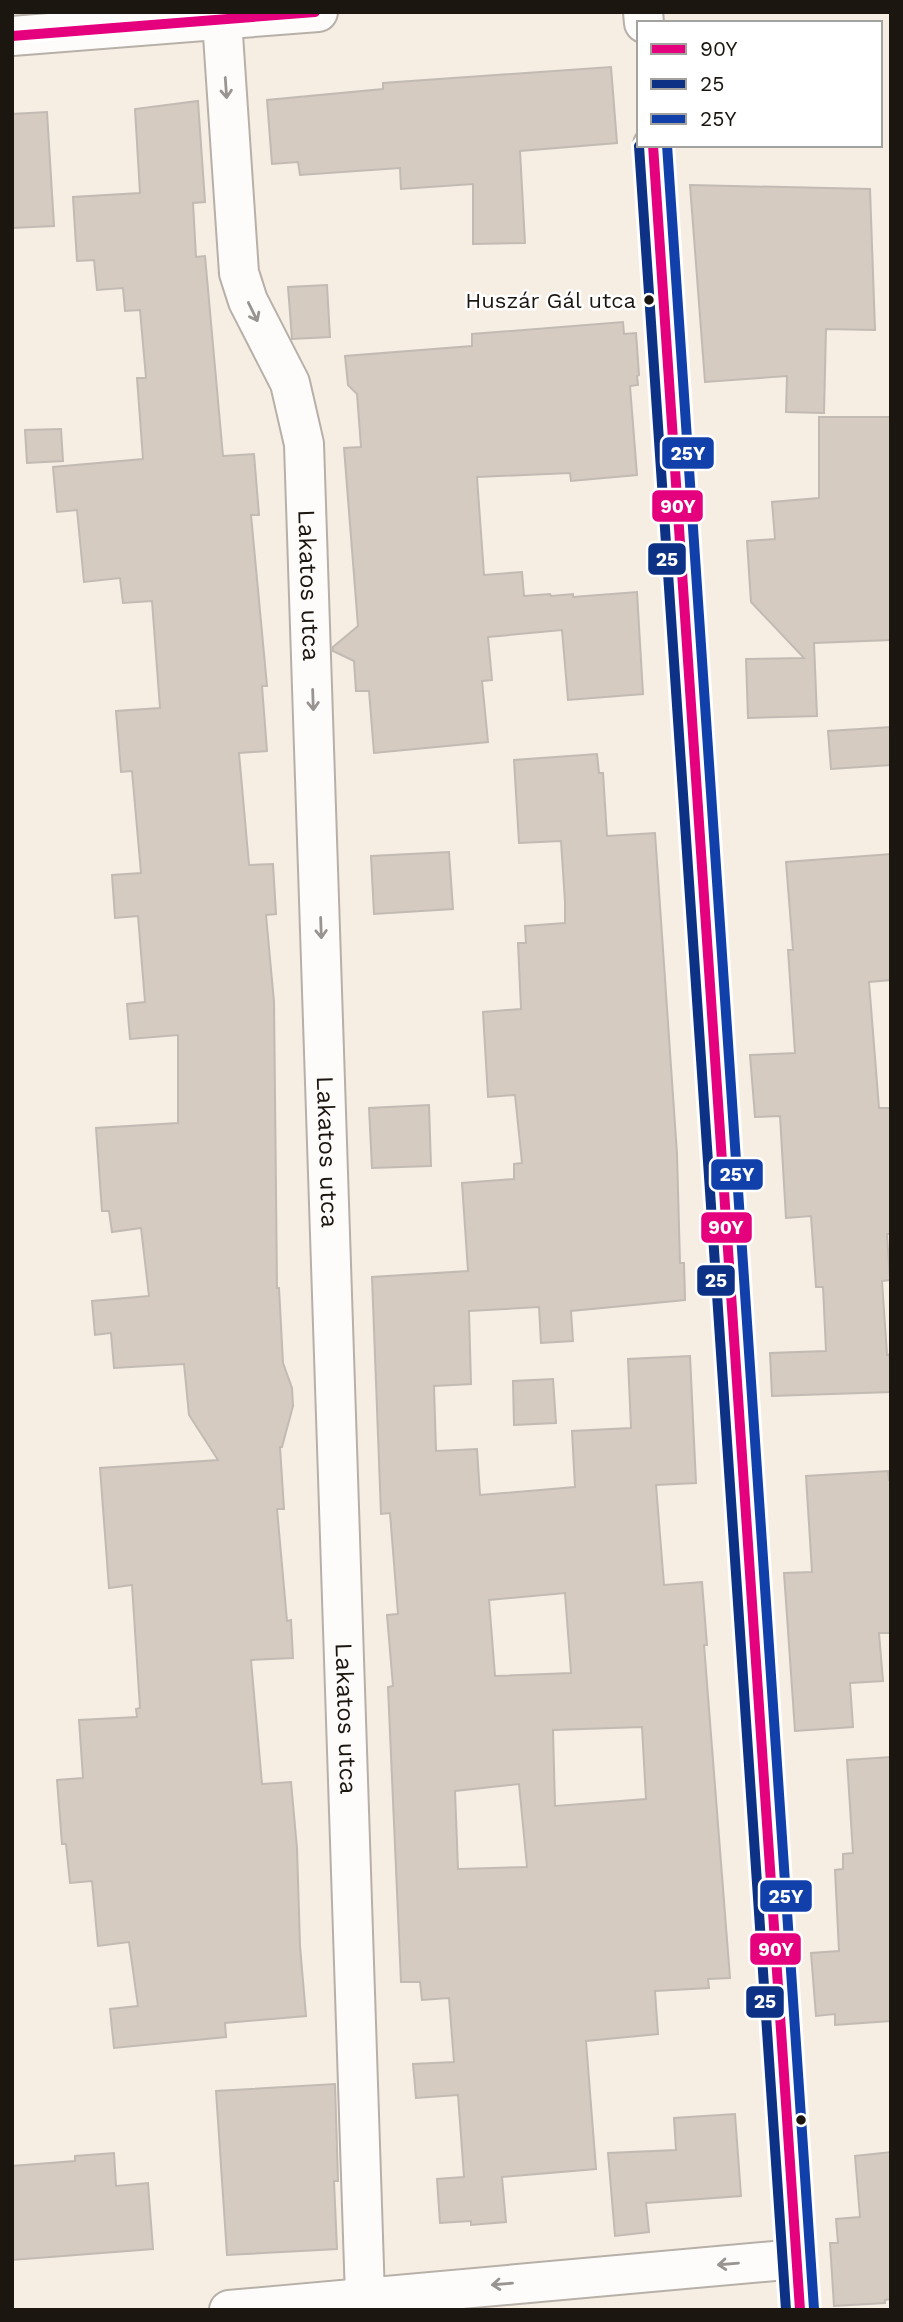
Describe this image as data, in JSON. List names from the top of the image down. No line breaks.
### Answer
{"streets":{"street":["Lakatos utca"]},"one_way":["Lakatos utca"],"places":["Huszár Gál utca"],"lines":["transit line 90Y","transit line 25","transit line 25Y"],"legend":["90Y","25","25Y"]}
